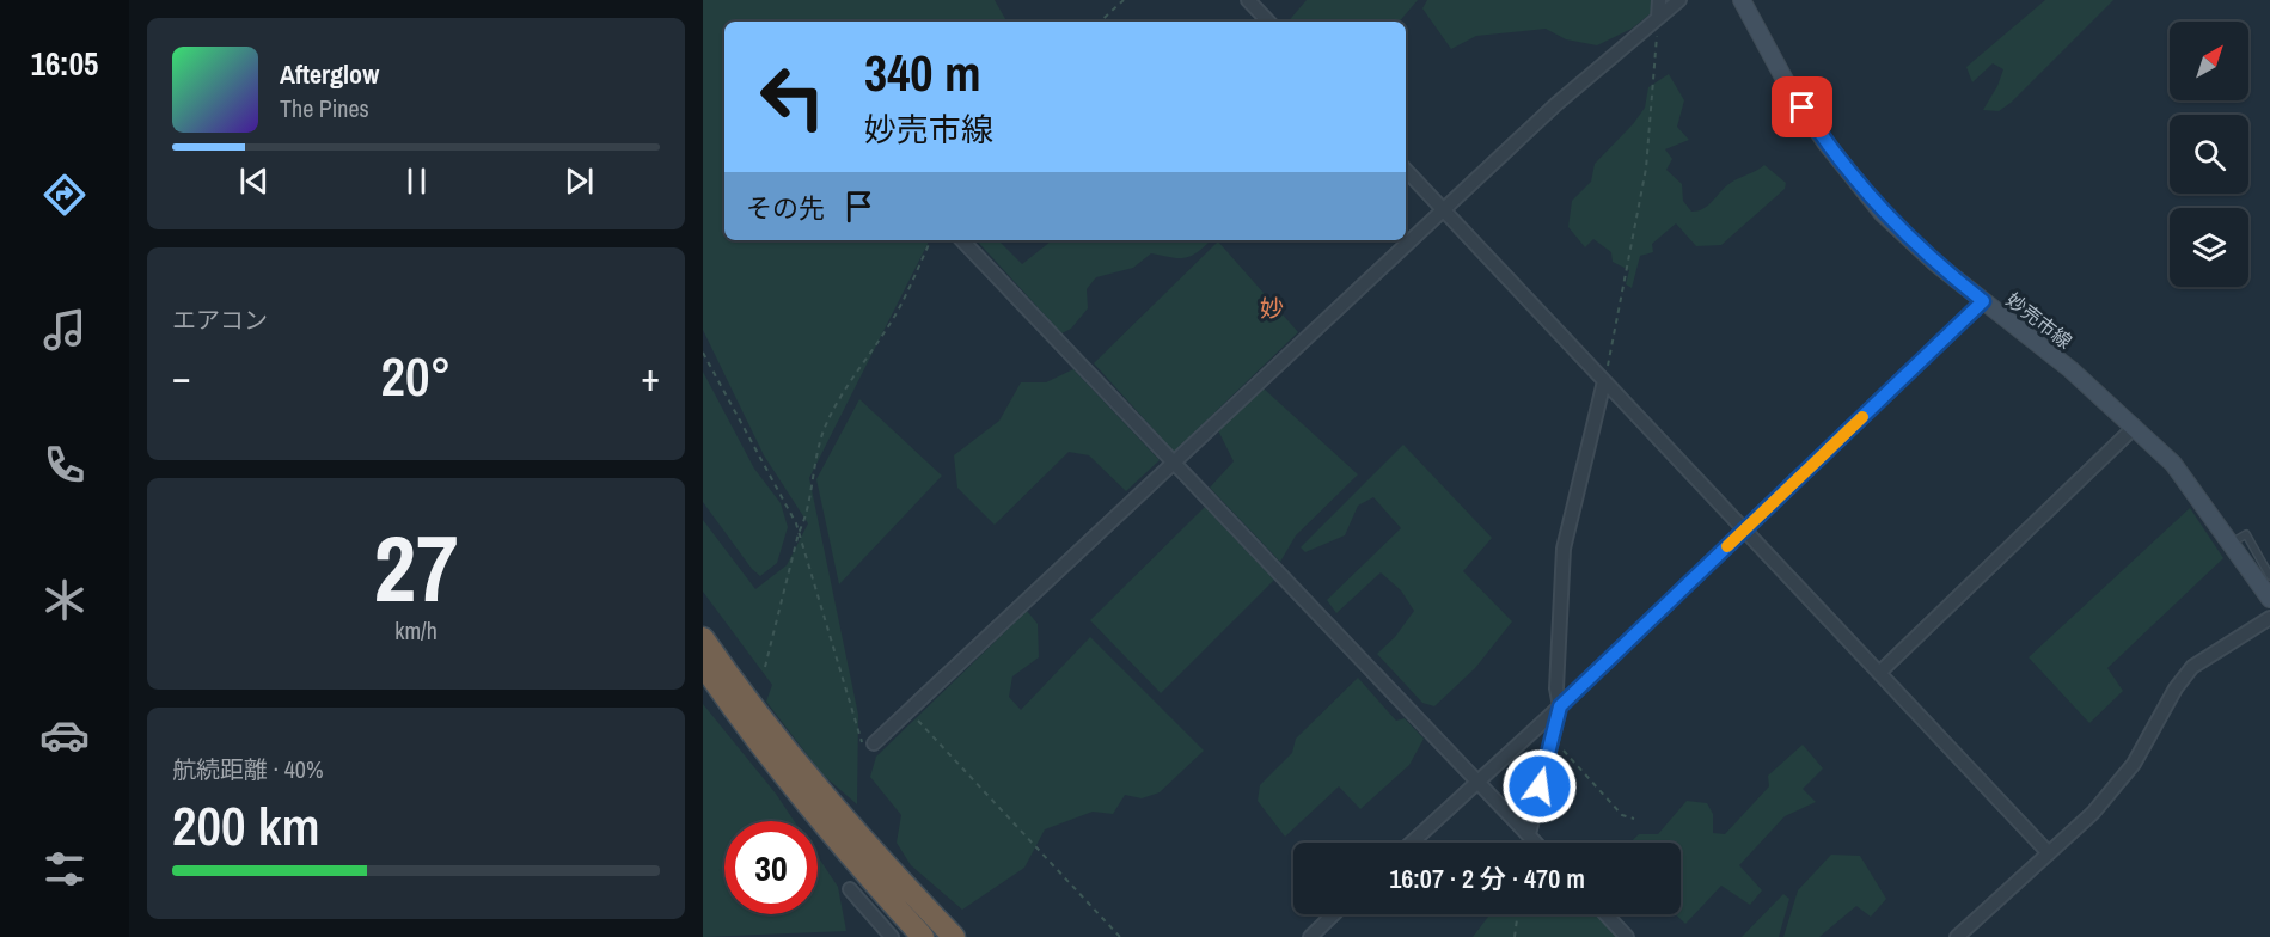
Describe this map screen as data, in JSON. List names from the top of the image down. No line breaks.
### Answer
{"streets":{"main road":["妙売市線"]},"districts":["妙"],"north":"top right","page":{"tabs":"16:05","turn":["340 m","妙売市線"],"song":["Afterglow","The Pines"],"then":"その先","tile":["エアコン",["27","km/h"],["航続距離 · 40%","200 km"]],"heat":["−","20°","+"],"limit":"30","trip":"16:07 · 2 分 · 470 m"}}
